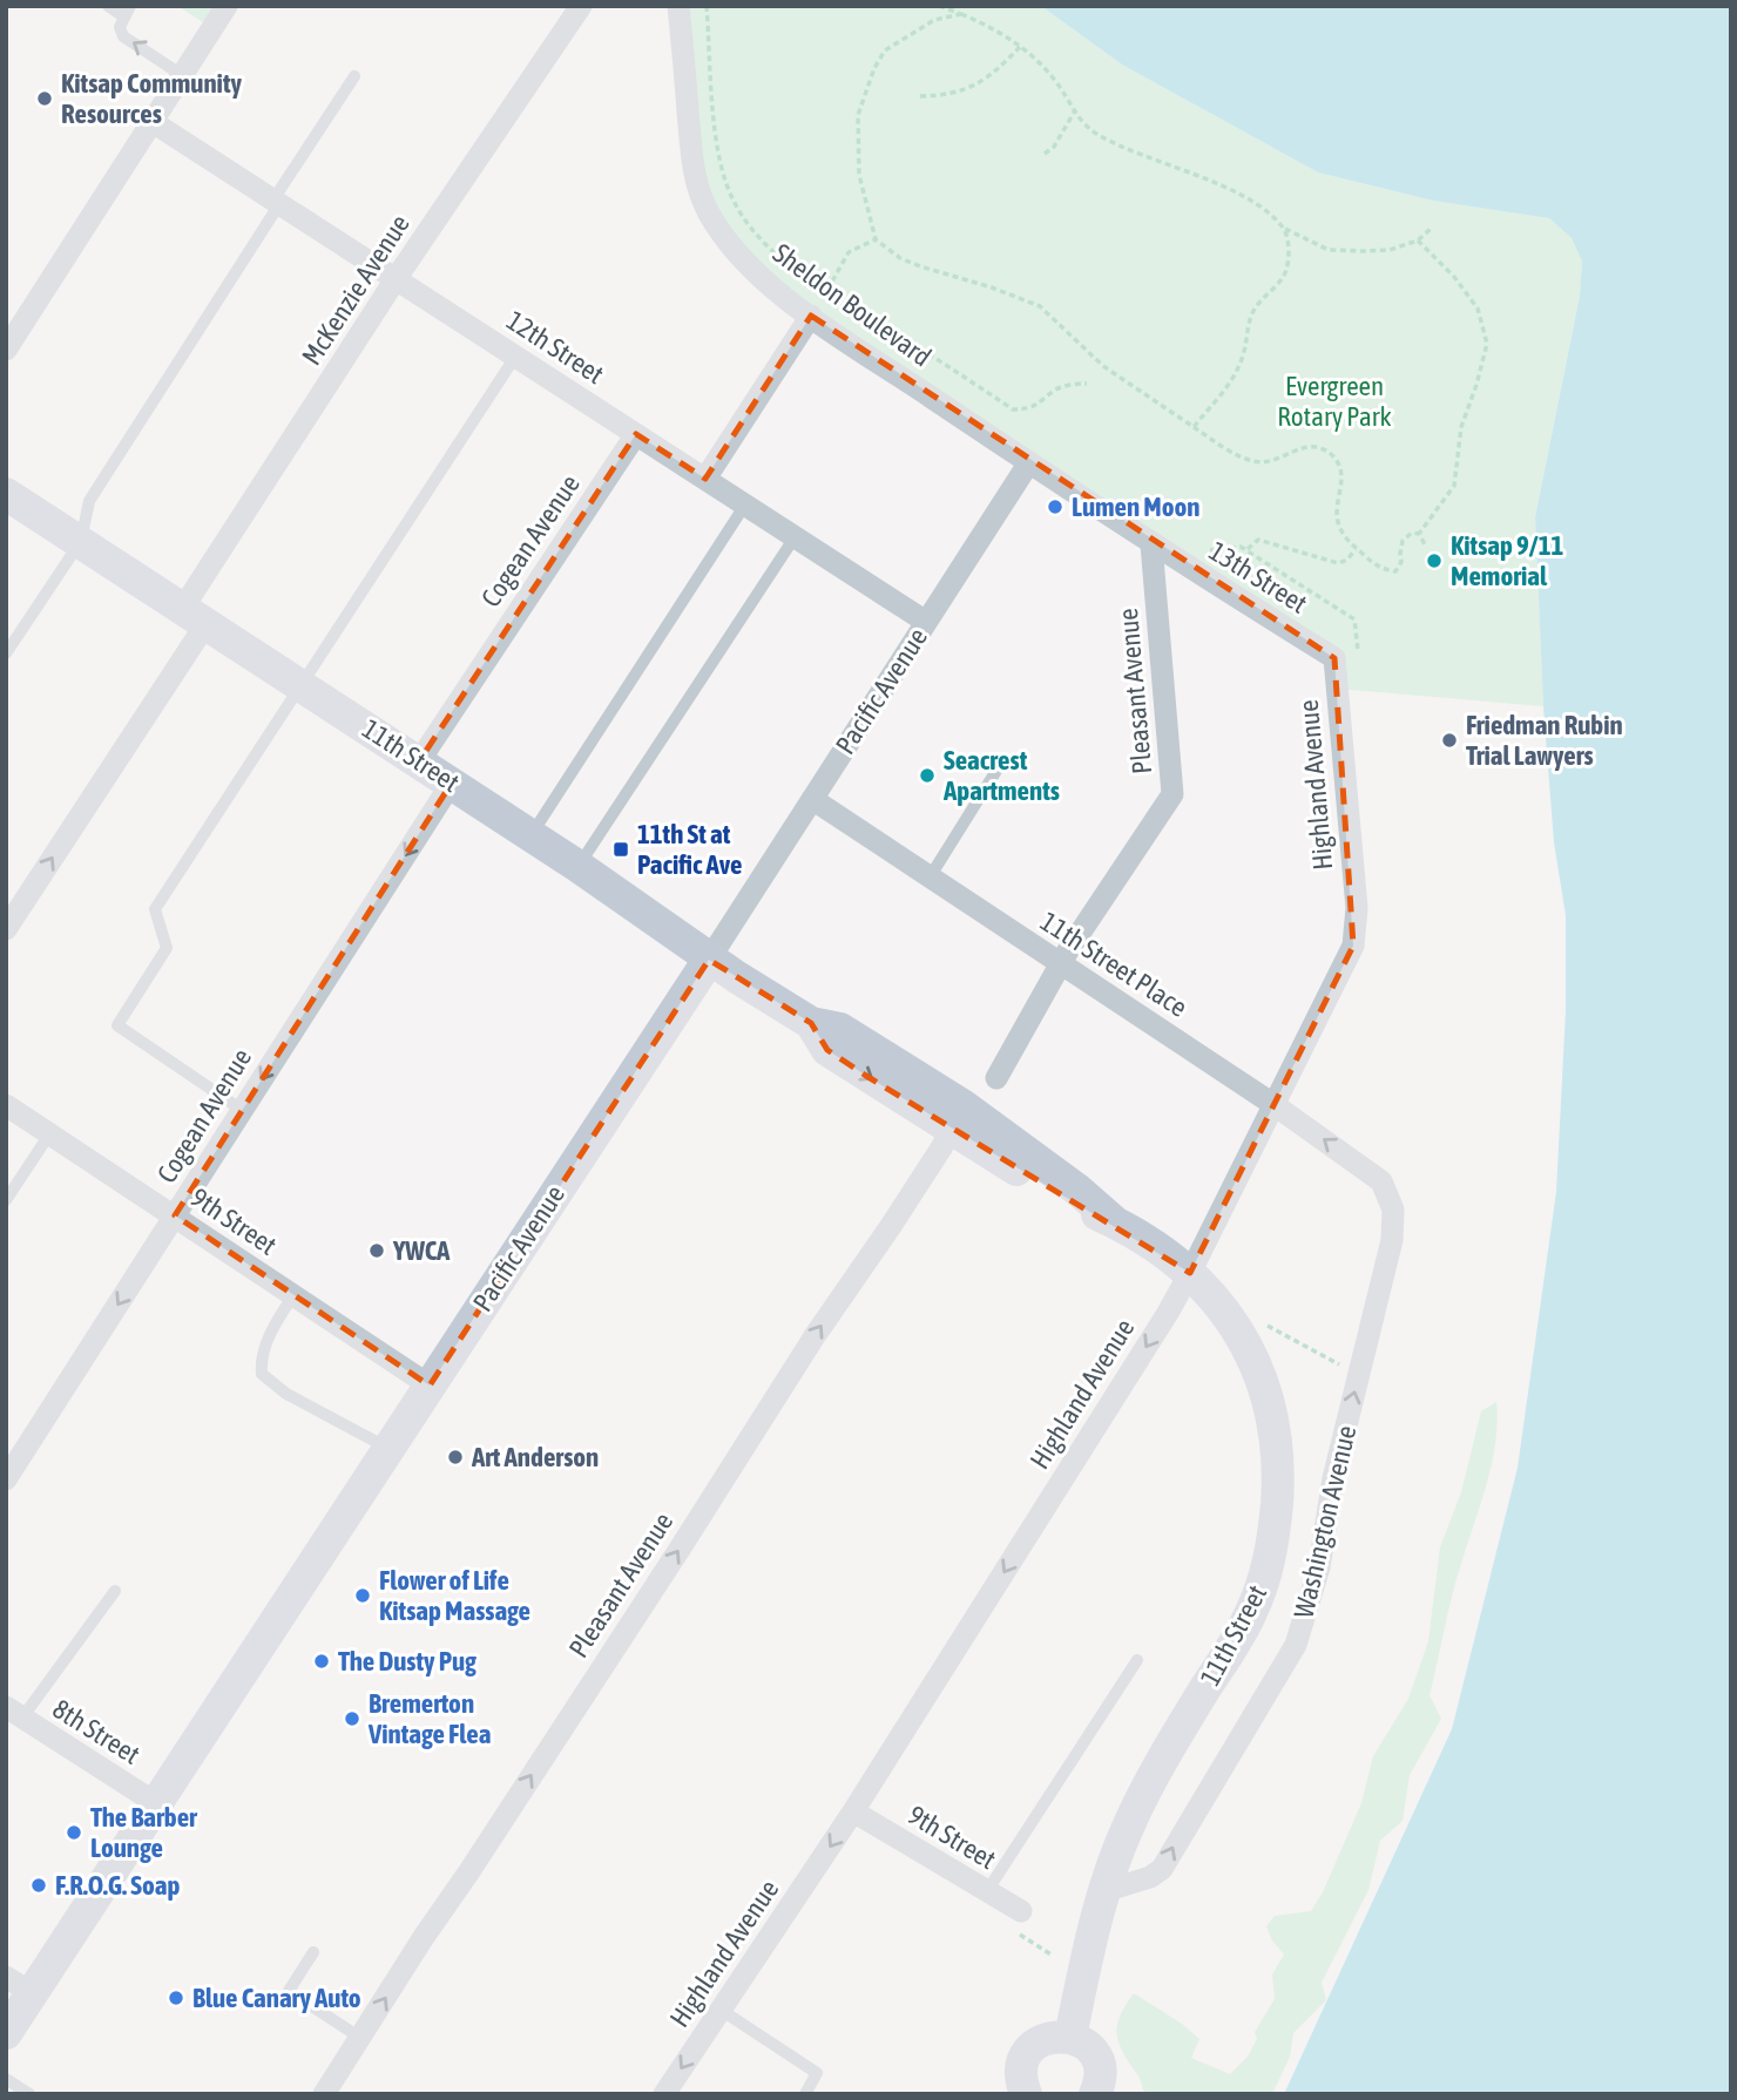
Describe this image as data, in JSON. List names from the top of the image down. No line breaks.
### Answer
{"streets":{"main road":["Pacific Avenue","11th Street"],"street":["McKenzie Avenue","Sheldon Boulevard","12th Street","Cogean Avenue","13th Street","Pleasant Avenue","Highland Avenue","11th Street Place","9th Street","Washington Avenue","8th Street"]},"crossings":[["McKenzie Avenue","12th Street"],["McKenzie Avenue","11th Street"],["Sheldon Boulevard","13th Street"],["Sheldon Boulevard","Pacific Avenue"],["12th Street","Cogean Avenue"],["12th Street","Pacific Avenue"],["Cogean Avenue","11th Street"],["Cogean Avenue","9th Street"],["13th Street","Pacific Avenue"],["13th Street","Pleasant Avenue"],["13th Street","Highland Avenue"],["Pacific Avenue","11th Street"],["Pacific Avenue","11th Street Place"],["Pacific Avenue","9th Street"],["Pacific Avenue","8th Street"],["Pleasant Avenue","11th Street"],["Pleasant Avenue","11th Street Place"],["11th Street","Highland Avenue"],["11th Street","Washington Avenue"],["Highland Avenue","11th Street Place"],["Highland Avenue","9th Street"],["11th Street Place","Washington Avenue"]],"one_way":["Cogean Avenue","Pleasant Avenue","Highland Avenue","Washington Avenue"],"parks":["Evergreen Rotary Park"],"places":{"other":["Kitsap Community Resources","Lumen Moon","Kitsap 9/11 Memorial","Friedman Rubin Trial Lawyers","Seacrest Apartments","YWCA","Art Anderson","Flower of Life Kitsap Massage","The Dusty Pug","Bremerton Vintage Flea","The Barber Lounge","F.R.O.G. Soap","Blue Canary Auto"],"transit":["11th St at Pacific Ave"]}}
